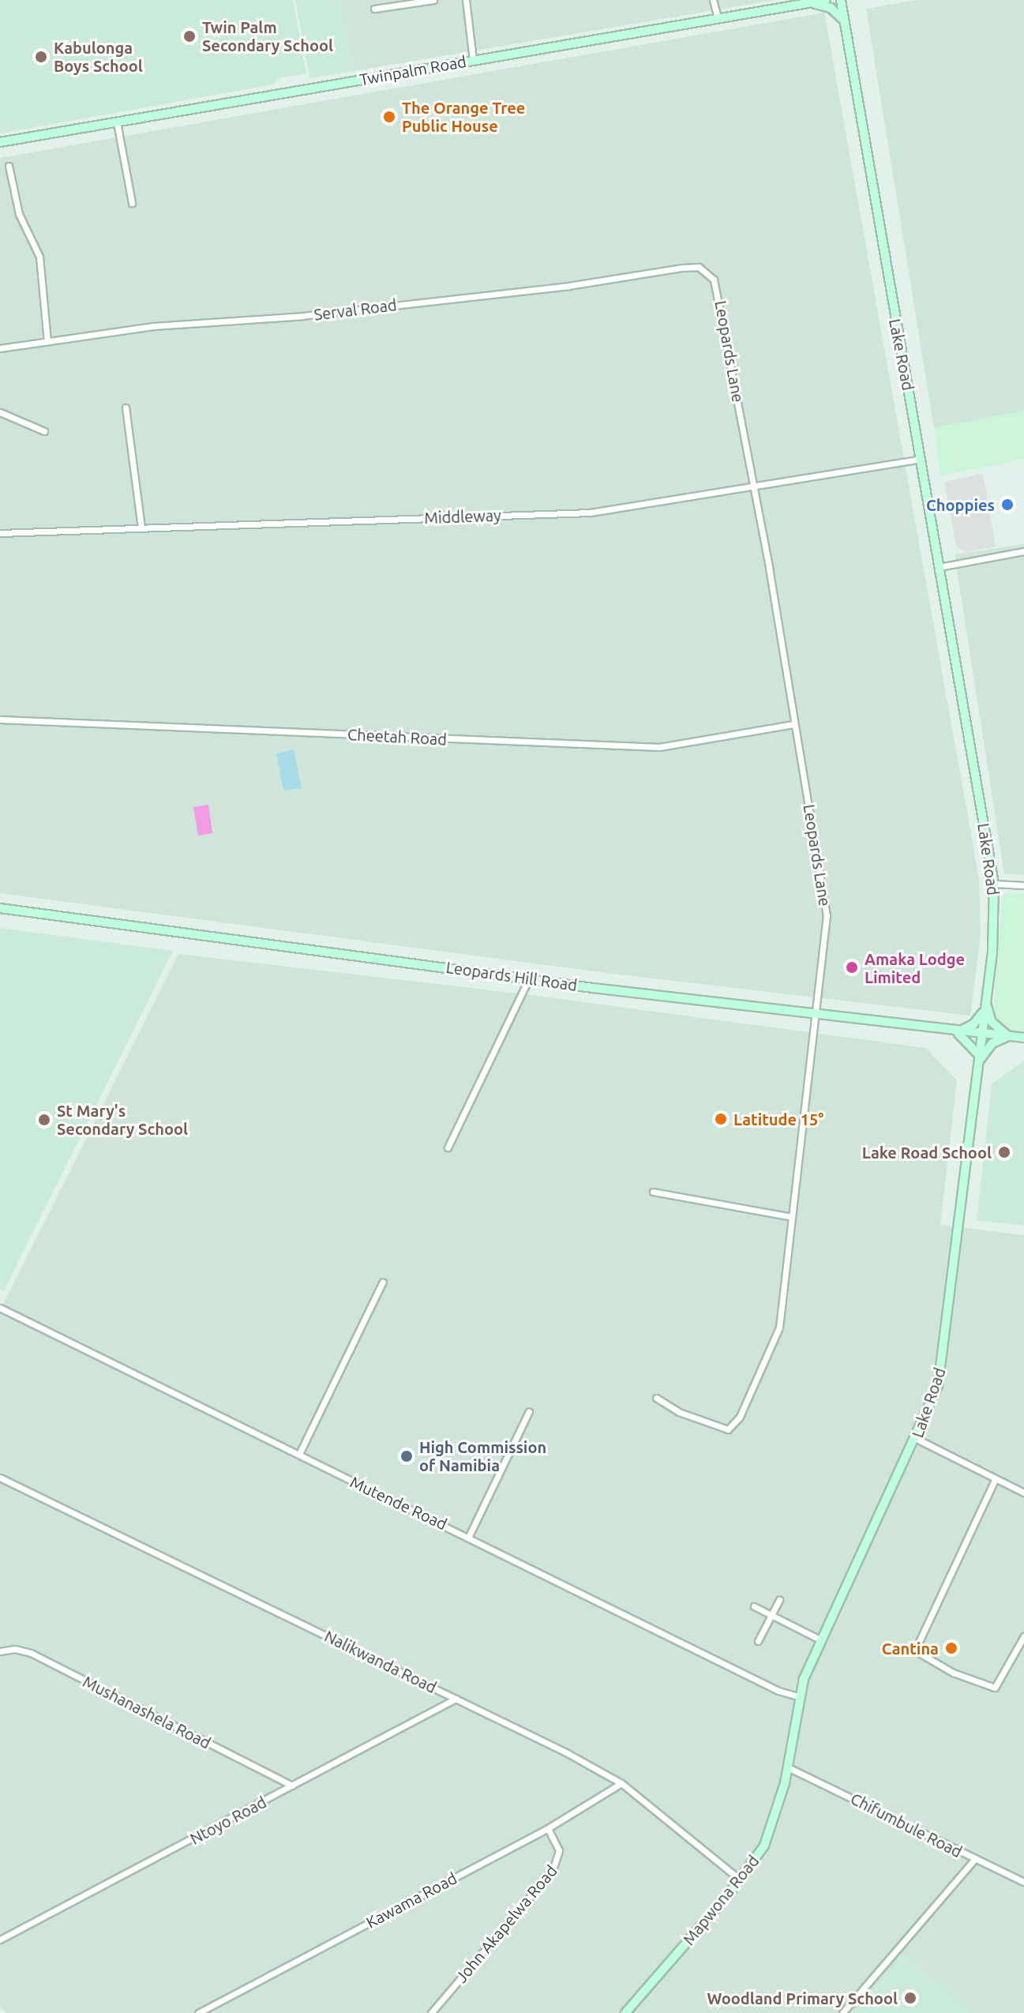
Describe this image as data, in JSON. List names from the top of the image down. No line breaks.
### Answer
{"streets":{"main road":["Twinpalm Road","Lake Road","Leopards Hill Road","Mapwona Road"],"street":["Serval Road","Leopards Lane","Middleway","Cheetah Road","Mutende Road","Nalikwanda Road","Mushanashela Road","Ntoyo Road","Chifumbule Road","Kawama Road","John Akapelwa Road"]},"crossings":[["Serval Road","Leopards Lane"],["Leopards Lane","Middleway"],["Leopards Lane","Cheetah Road"],["Leopards Lane","Leopards Hill Road"],["Lake Road","Middleway"],["Lake Road","Leopards Hill Road"],["Lake Road","Mutende Road"],["Lake Road","Mapwona Road"],["Mutende Road","Mapwona Road"],["Nalikwanda Road","Ntoyo Road"],["Nalikwanda Road","Kawama Road"],["Nalikwanda Road","Mapwona Road"],["Mushanashela Road","Ntoyo Road"],["Chifumbule Road","Mapwona Road"],["Kawama Road","John Akapelwa Road"]],"places":["Twin Palm Secondary School","Kabulonga Boys School","The Orange Tree Public House","Choppies","Amaka Lodge Limited","Latitude 15°","St Mary's Secondary School","Lake Road School","High Commission of Namibia","Cantina","Woodland Primary School"]}
